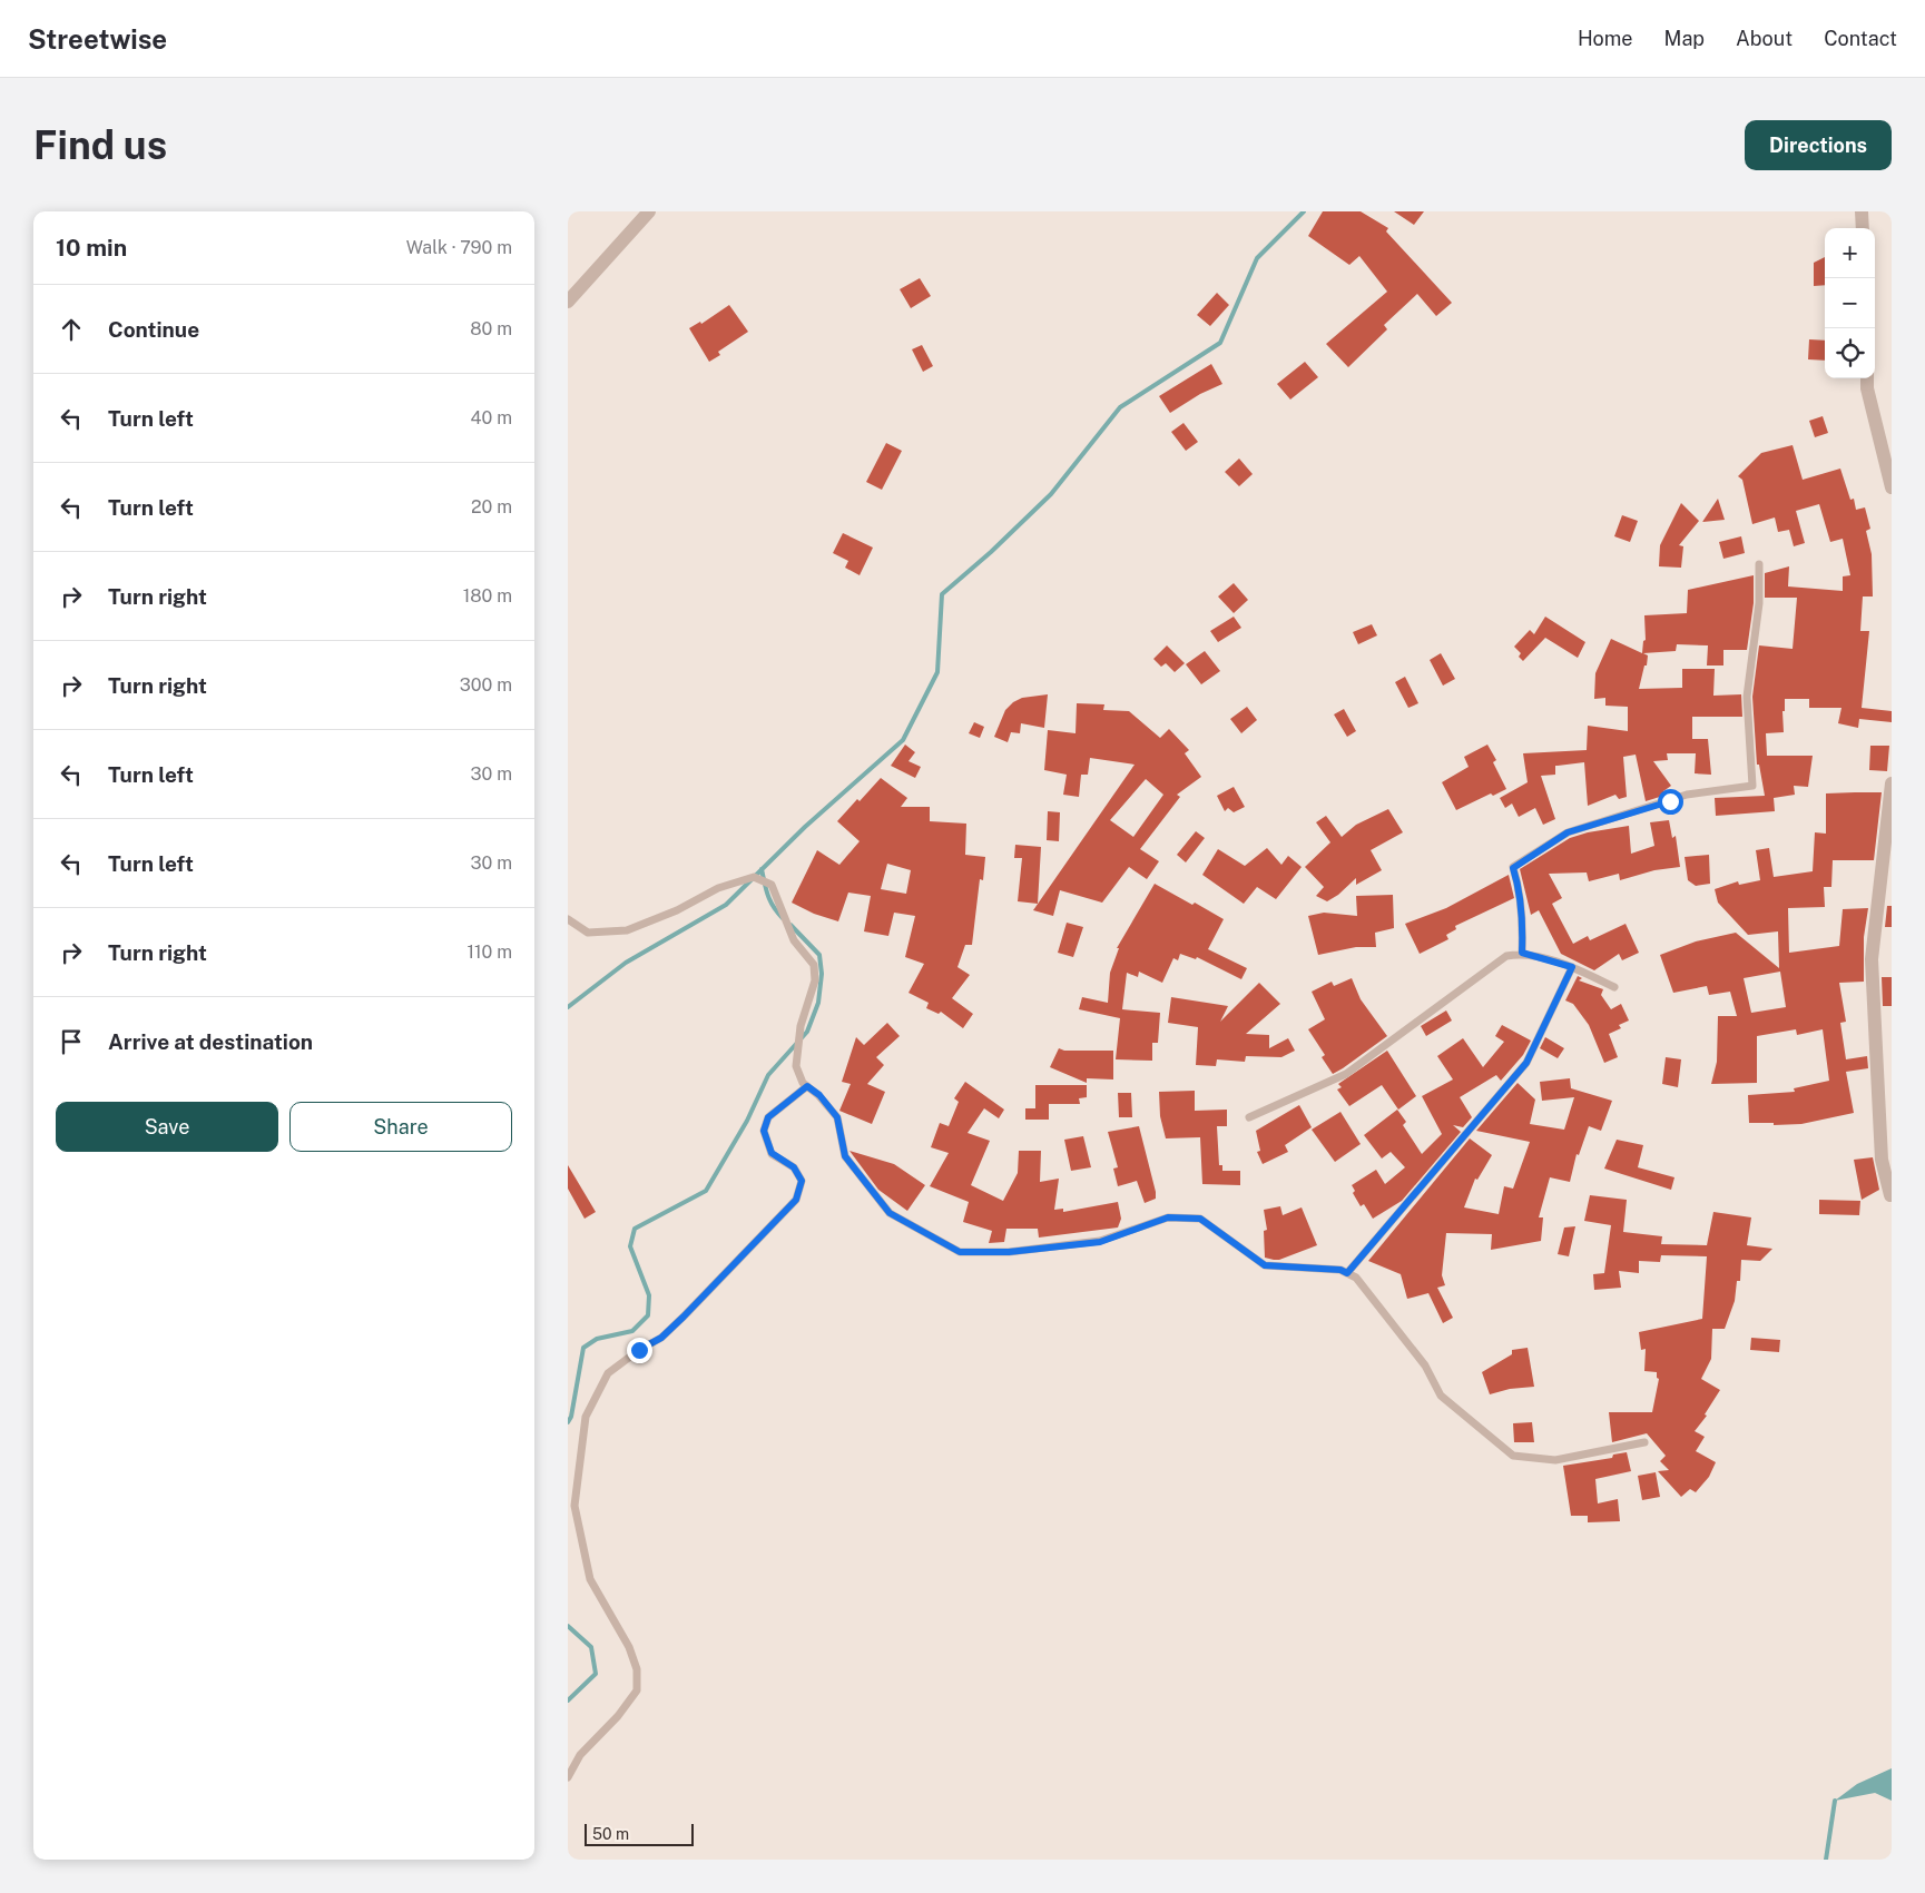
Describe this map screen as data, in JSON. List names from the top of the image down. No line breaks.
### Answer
{"scale_bar":"50 m","page":{"header":"Streetwise","nav":["Home","Map","About","Contact"],"buttons":["Directions",["Save","Share"]],"title":"Find us","heading":["10 min","Walk · 790 m"],"map_buttons":["+","−"],"list":[["Continue","80 m"],["Turn left","40 m"],["Turn left","20 m"],["Turn right","180 m"],["Turn right","300 m"],["Turn left","30 m"],["Turn left","30 m"],["Turn right","110 m"],"Arrive at destination"],"scale":"50 m"}}
